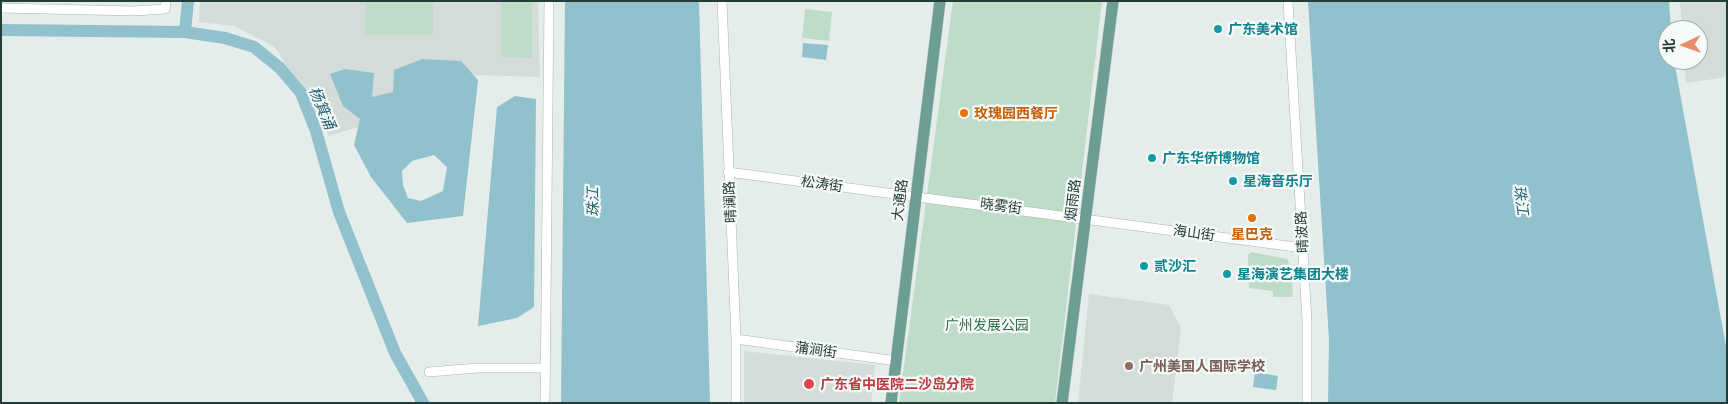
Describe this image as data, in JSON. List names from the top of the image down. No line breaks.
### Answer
{"streets":{"main road":["大通路","烟雨路"],"street":["松涛街","晴澜路","晓雾街","晴波路","海山街","蒲涧街"]},"crossings":[["松涛街","大通路"],["松涛街","晴澜路"],["松涛街","晓雾街"],["大通路","晓雾街"],["大通路","蒲涧街"],["烟雨路","晓雾街"],["烟雨路","海山街"],["晴澜路","蒲涧街"],["晓雾街","海山街"],["晴波路","海山街"]],"water":["杨箕涌","珠江"],"parks":["广州发展公园"],"places":["广东美术馆","玫瑰园西餐厅","广东华侨博物馆","星海音乐厅","星巴克","贰沙汇","星海演艺集团大楼","广州美国人国际学校","广东省中医院二沙岛分院"],"north":"left"}
